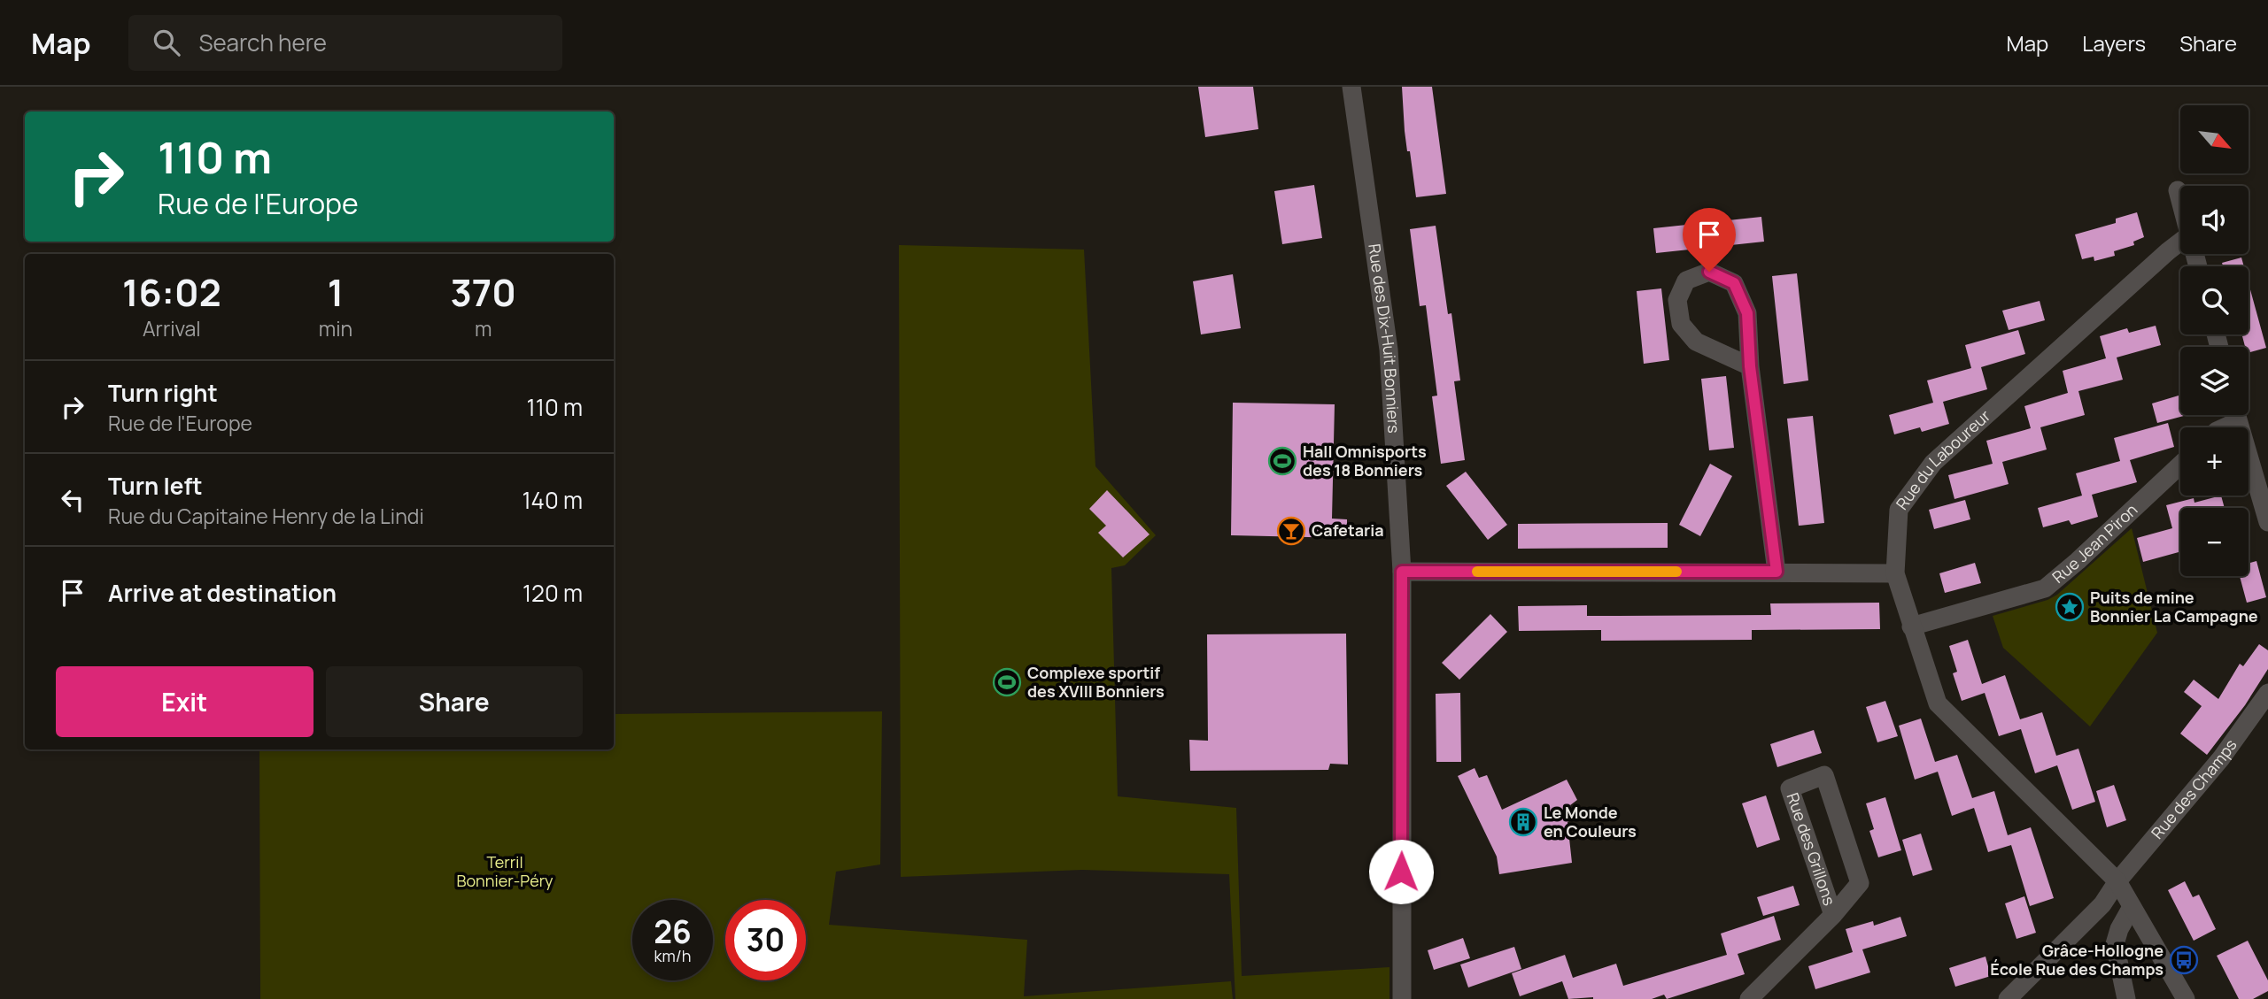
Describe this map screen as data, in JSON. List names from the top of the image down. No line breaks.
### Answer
{"streets":{"street":["Rue des Dix-Huit Bonniers","Rue du Laboureur","Rue Jean Piron","Rue des Champs","Rue des Grillons"]},"crossings":[["Rue du Laboureur","Rue Jean Piron"],["Rue du Laboureur","Rue des Champs"]],"parks":["Terril Bonnier-Péry"],"places":{"sports":["Hall Omnisports des 18 Bonniers","Complexe sportif des XVIII Bonniers"],"bar":["Cafetaria"],"place":["Puits de mine Bonnier La Campagne"],"building":["Le Monde en Couleurs"],"bus stop":["Grâce-Hollogne École Rue des Champs"]},"north":"bottom right","page":{"header":"Map","search":"Search here","nav":["Map","Layers","Share"],"map_buttons":["+","−"],"turn":["110 m","Rue de l'Europe"],"eta":["16:02","Arrival","1","min","370","m"],"list":[{"name":"Turn right","note":"Rue de l'Europe","value":"110 m"},{"name":"Turn left","note":"Rue du Capitaine Henry de la Lindi","value":"140 m"},{"name":"Arrive at destination","value":"120 m"}],"buttons":["Exit","Share"],"speed":"26 km/h","limit":"30"}}
